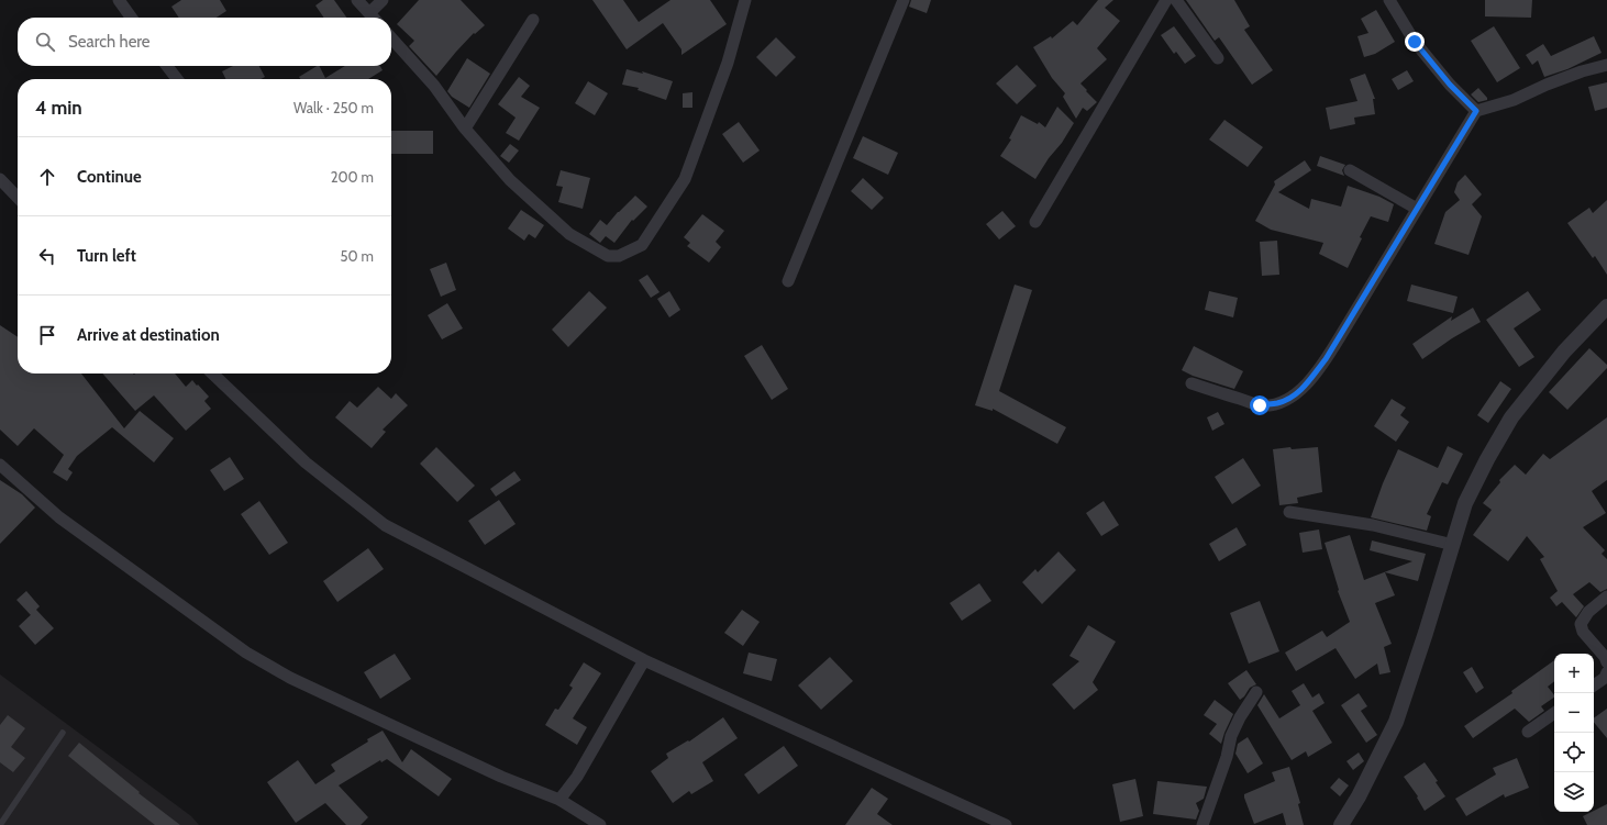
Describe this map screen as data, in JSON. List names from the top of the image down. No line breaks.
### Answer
{"page":{"search":"Search here","heading":["4 min","Walk · 250 m"],"list":[["Continue","200 m"],["Turn left","50 m"],"Arrive at destination"],"map_buttons":["+","−"]}}
